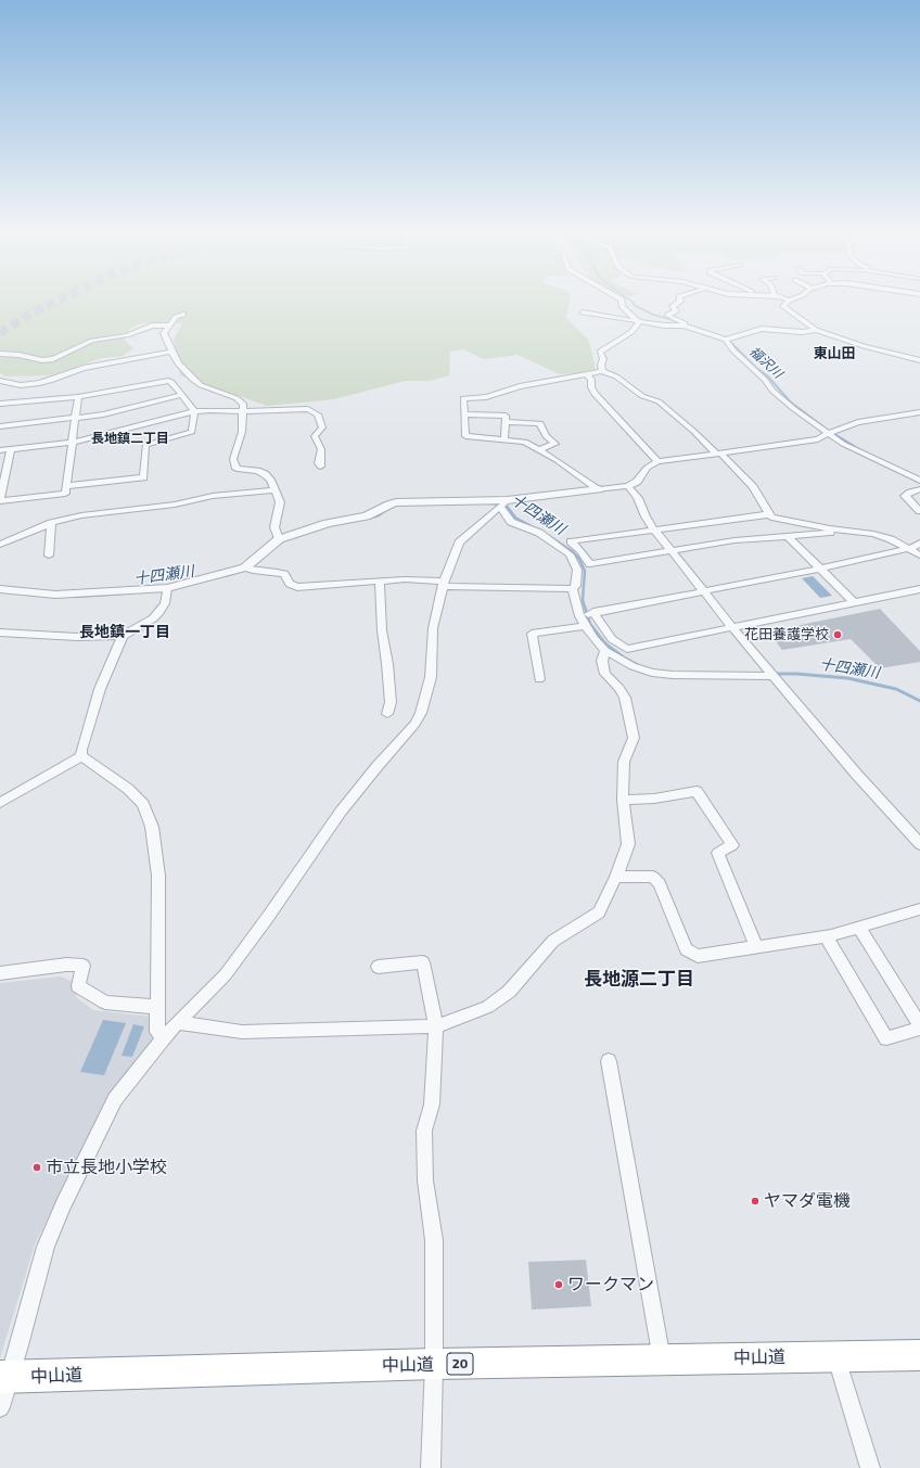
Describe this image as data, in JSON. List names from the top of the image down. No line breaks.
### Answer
{"streets":{"highway":["中山道","20"]},"districts":["東山田","長地鎮二丁目","長地鎮一丁目","長地源二丁目"],"water":["福沢川","十四瀬川"],"places":["花田養護学校","市立長地小学校","ヤマダ電機","ワークマン"]}
